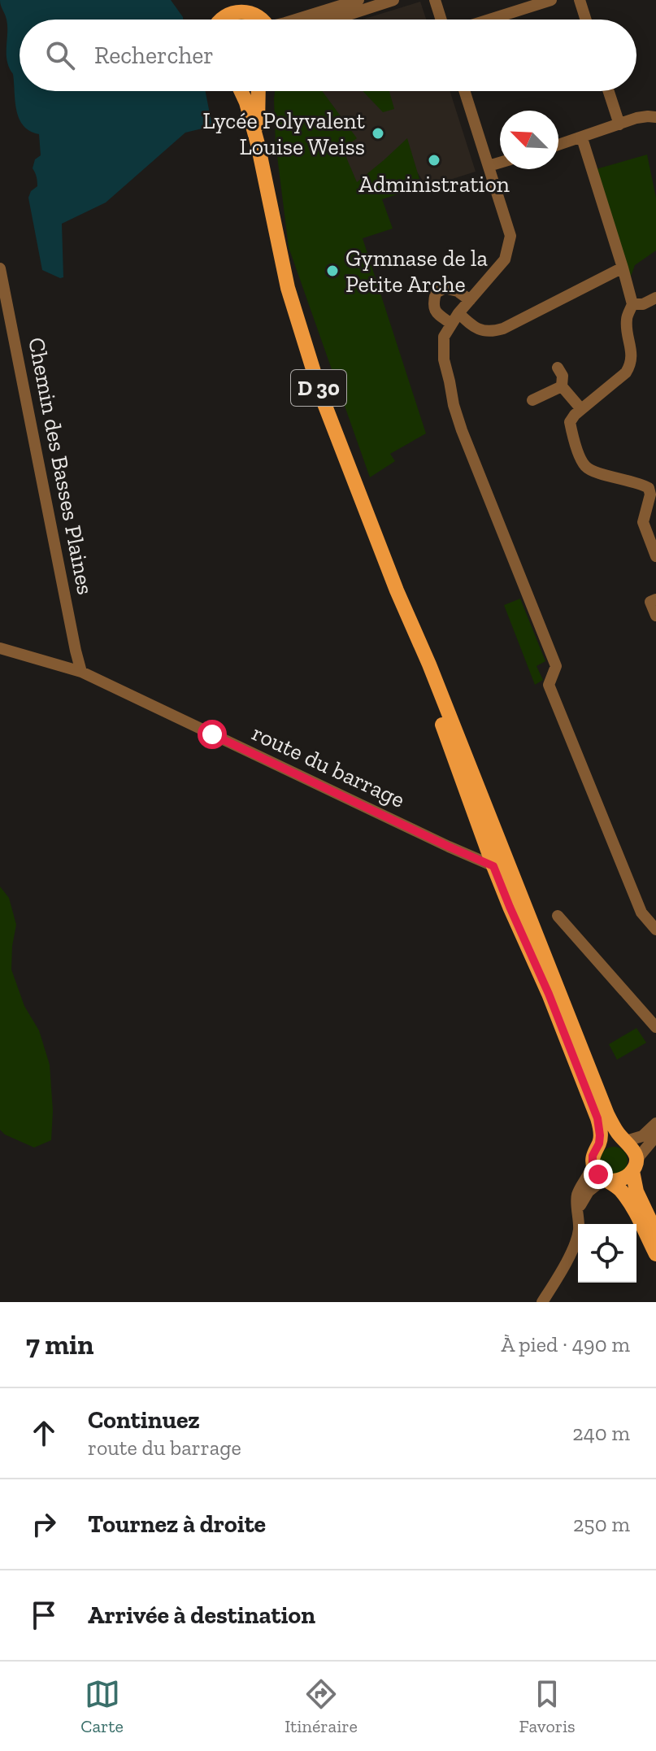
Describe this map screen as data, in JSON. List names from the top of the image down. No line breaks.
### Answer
{"streets":{"main road":["D 30"],"street":["Chemin des Basses Plaines","route du barrage"]},"crossings":[["D 30","route du barrage"],["Chemin des Basses Plaines","route du barrage"]],"places":["Lycée Polyvalent Louise Weiss","Administration","Gymnase de la Petite Arche"],"north":"top left","page":{"search":"Rechercher","heading":["7 min","À pied · 490 m"],"list":[["Continuez","route du barrage","240 m"],["Tournez à droite","250 m"],"Arrivée à destination"],"nav":["Carte","Itinéraire","Favoris"]}}
